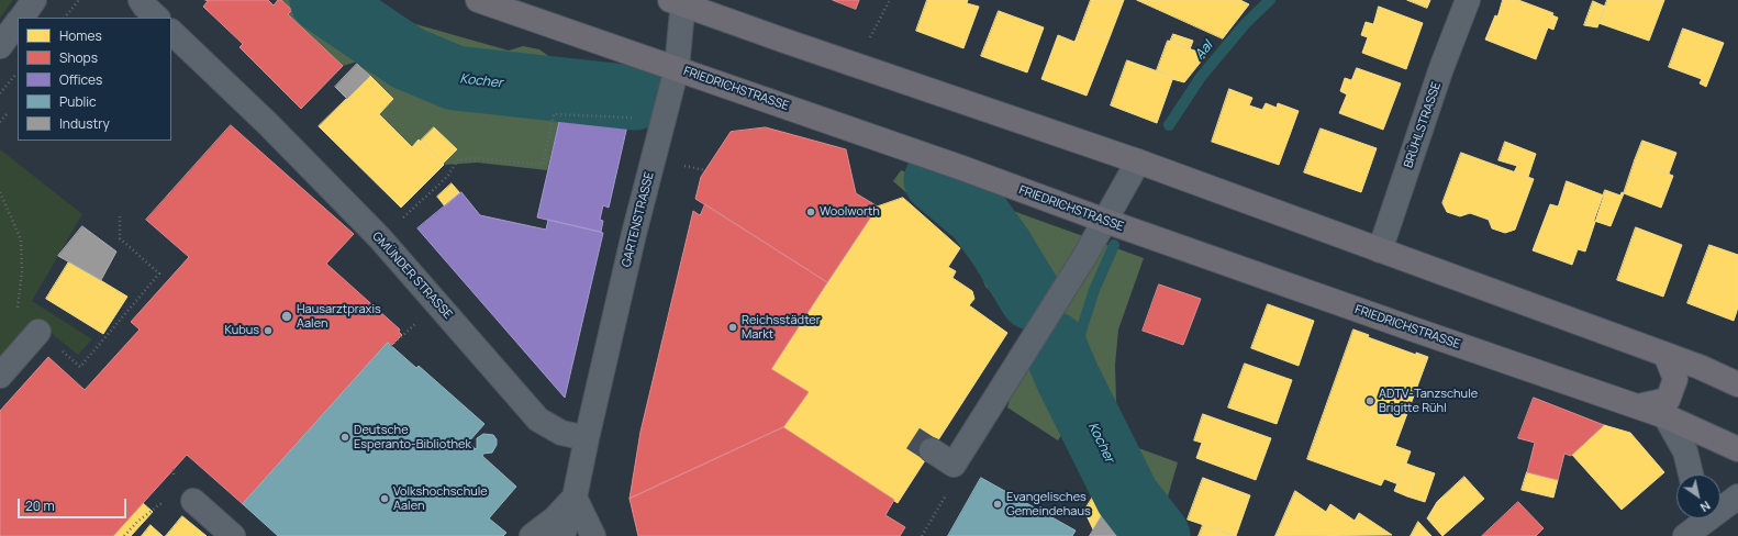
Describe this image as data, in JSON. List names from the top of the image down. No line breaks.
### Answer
{"streets":{"main road":["FRIEDRICHSTRASSE"],"street":["BRÜHLSTRASSE","GARTENSTRASSE","GMÜNDER STRASSE"]},"crossings":[["FRIEDRICHSTRASSE","GARTENSTRASSE"],["GARTENSTRASSE","GMÜNDER STRASSE"]],"water":["Aal","Kocher"],"places":["Woolworth","Hausarztpraxis Aalen","Reichsstädter Markt","Kubus","ADTV-Tanzschule Brigitte Rühl","Deutsche Esperanto-Bibliothek","Volkshochschule Aalen","Evangelisches Gemeindehaus"],"legend":["Homes","Shops","Offices","Public","Industry"],"scale_bar":"20 m","north":"bottom right"}
